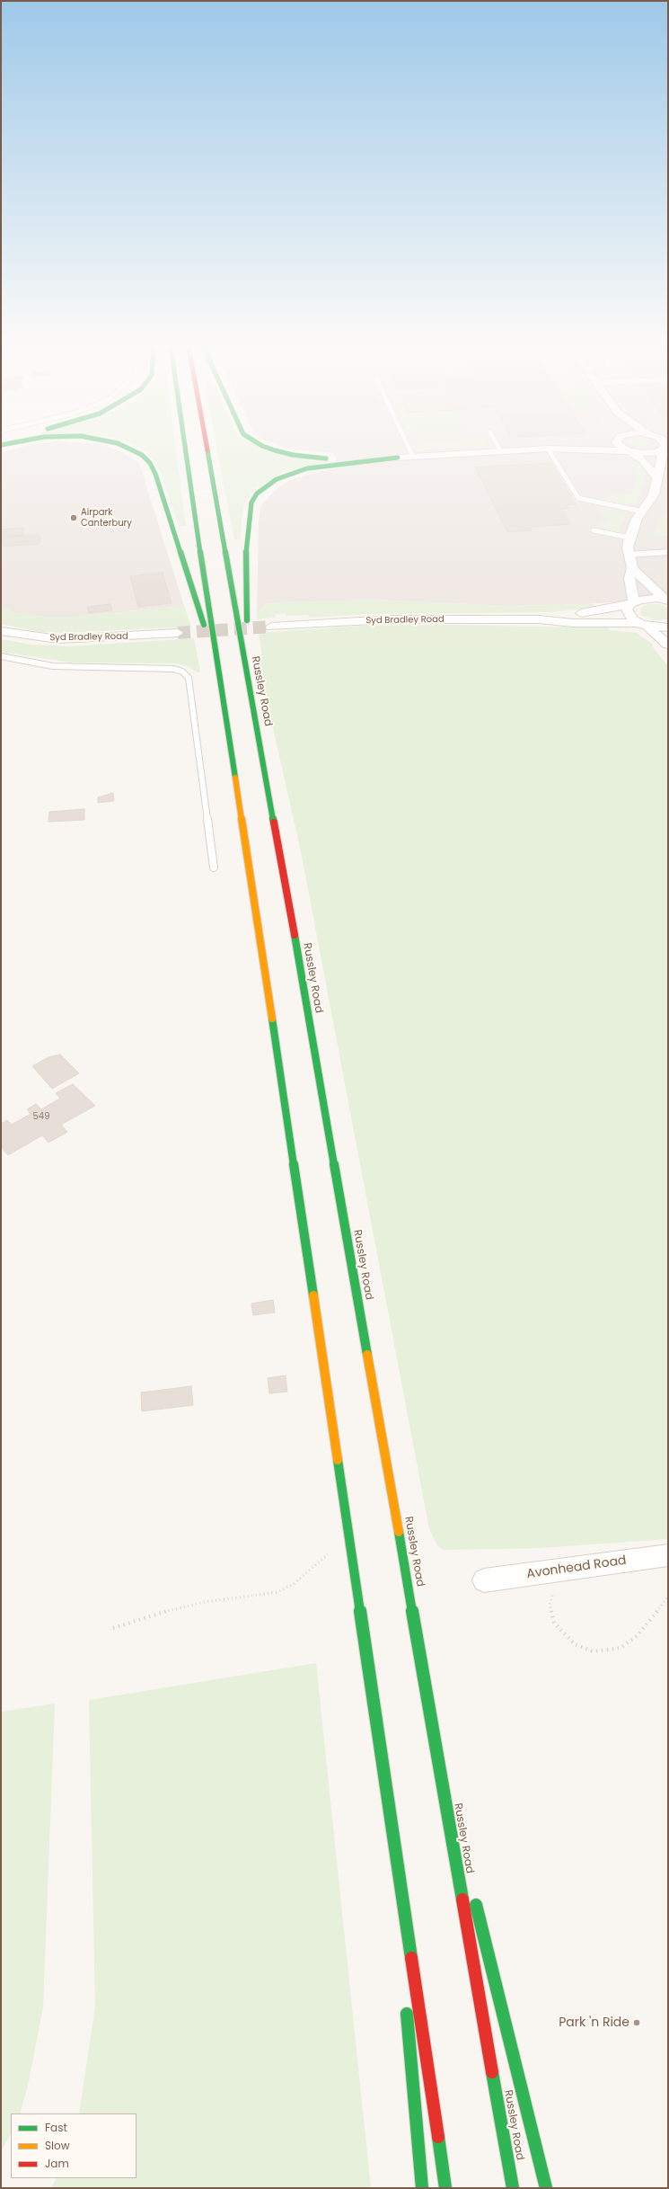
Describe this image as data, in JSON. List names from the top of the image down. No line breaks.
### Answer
{"streets":{"highway":["Russley Road"],"street":["Syd Bradley Road","Avonhead Road"]},"places":["Airpark Canterbury","Park 'n Ride"],"house_numbers":["549"],"legend":["Fast","Slow","Jam"]}
